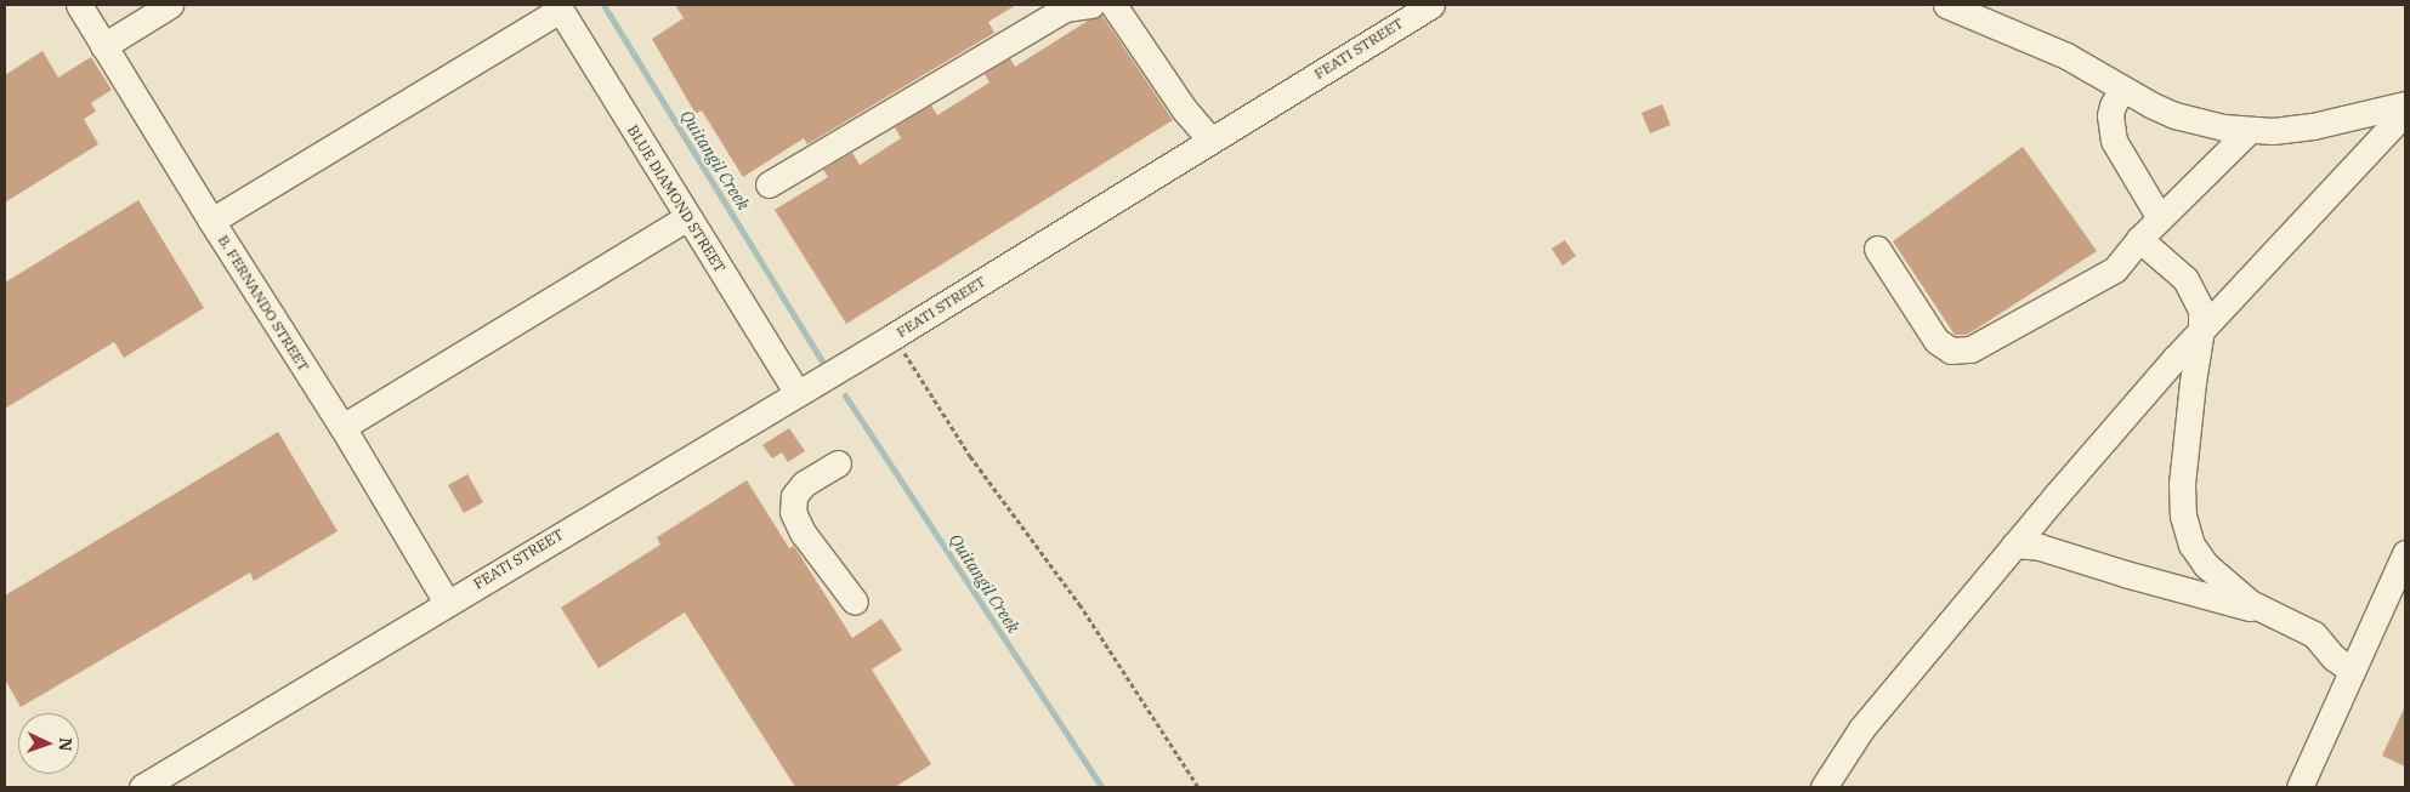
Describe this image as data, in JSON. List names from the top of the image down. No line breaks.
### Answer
{"streets":{"street":["FEATI STREET","BLUE DIAMOND STREET","B. FERNANDO STREET"]},"crossings":[["FEATI STREET","BLUE DIAMOND STREET"],["FEATI STREET","B. FERNANDO STREET"]],"water":["Quitangil Creek"],"north":"right"}
